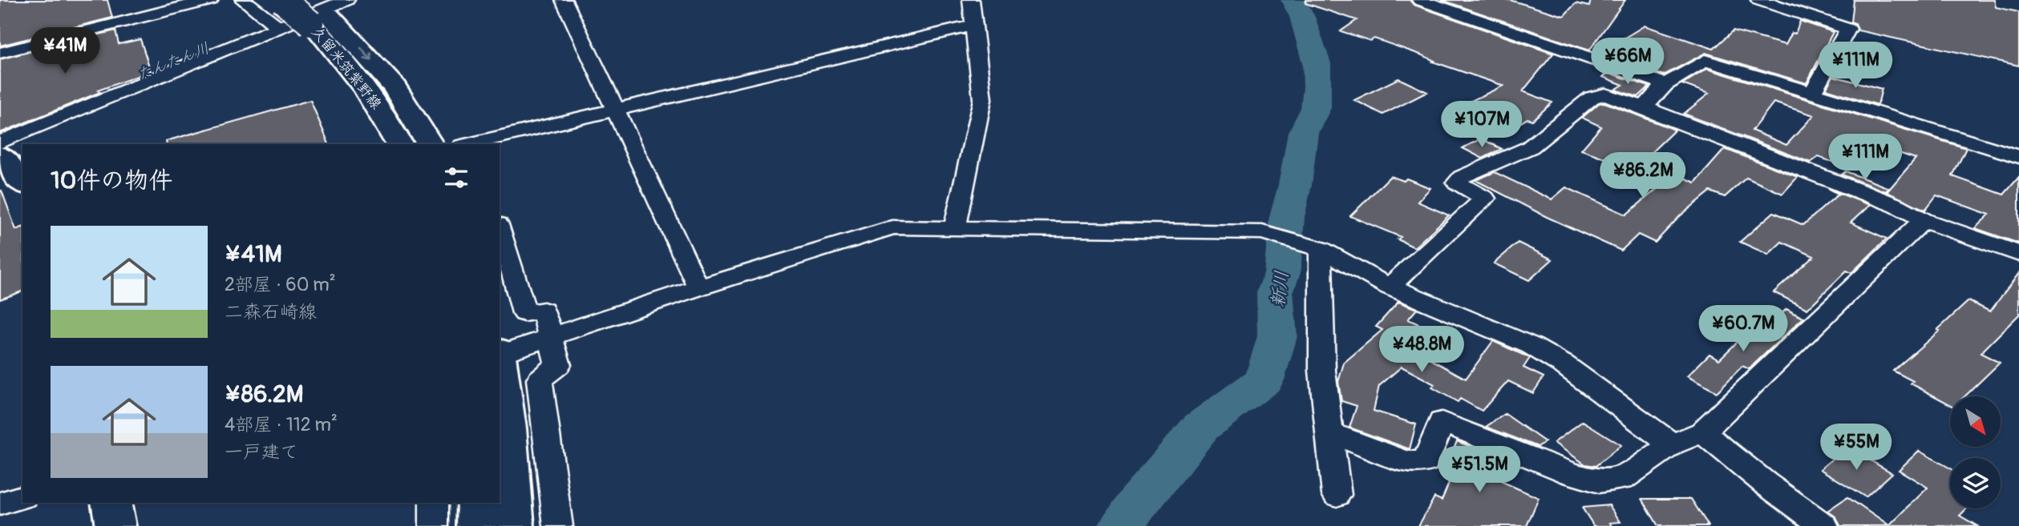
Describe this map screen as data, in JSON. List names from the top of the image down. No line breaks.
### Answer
{"streets":{"main road":["久留米筑紫野線"]},"water":["たんたん川","新川"],"north":"bottom right","page":{"price":["¥41M","¥66M","¥111M","¥107M","¥111M","¥86.2M","¥60.7M","¥48.8M","¥55M","¥51.5M"],"heading":"10件の物件","list":[{"name":"¥41M","note":"2部屋 · 60 m² · 二森石崎線"},{"name":"¥86.2M","note":"4部屋 · 112 m² · 一戸建て"}]}}
